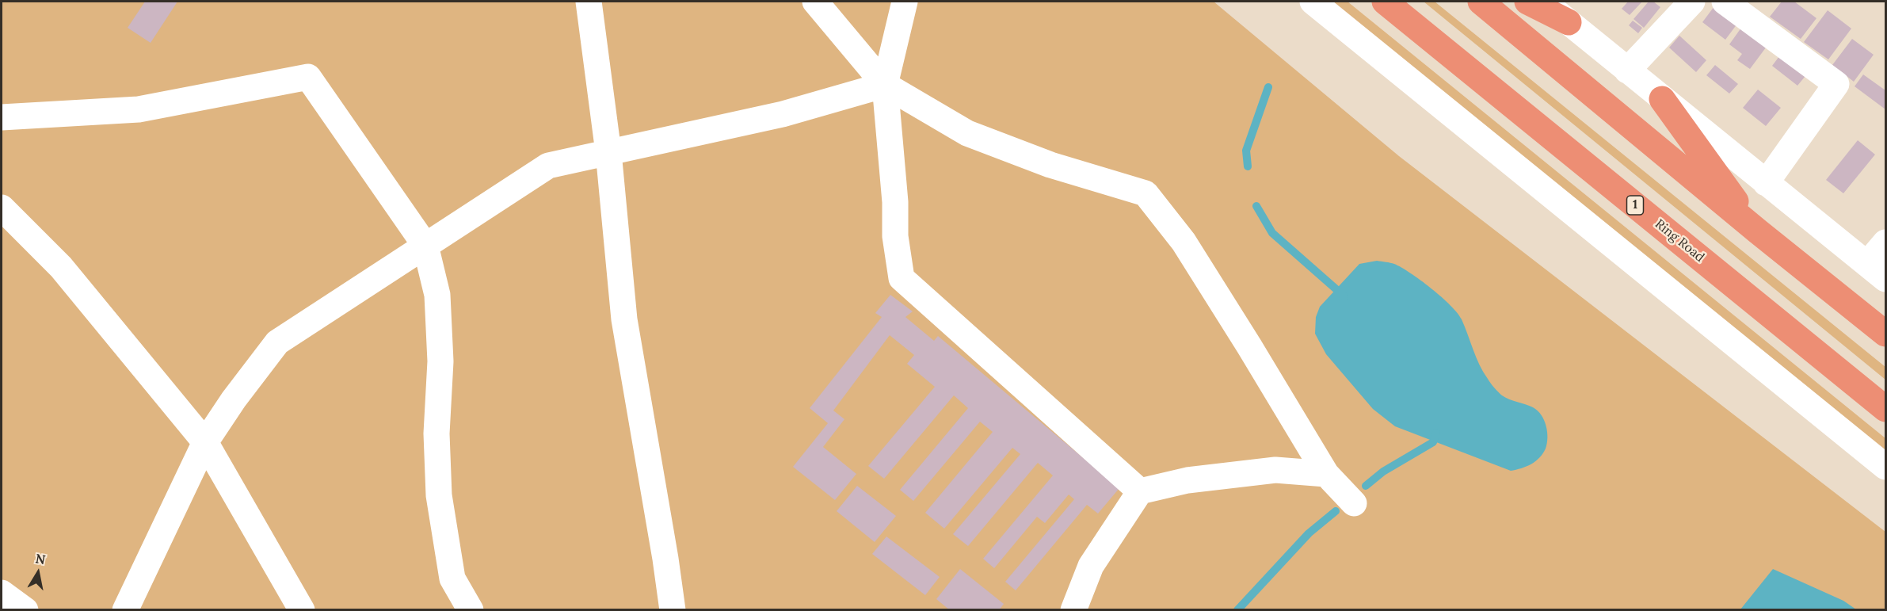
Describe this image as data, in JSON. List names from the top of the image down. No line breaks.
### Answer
{"streets":{"highway":["1","Ring Road"]},"north":"top"}
